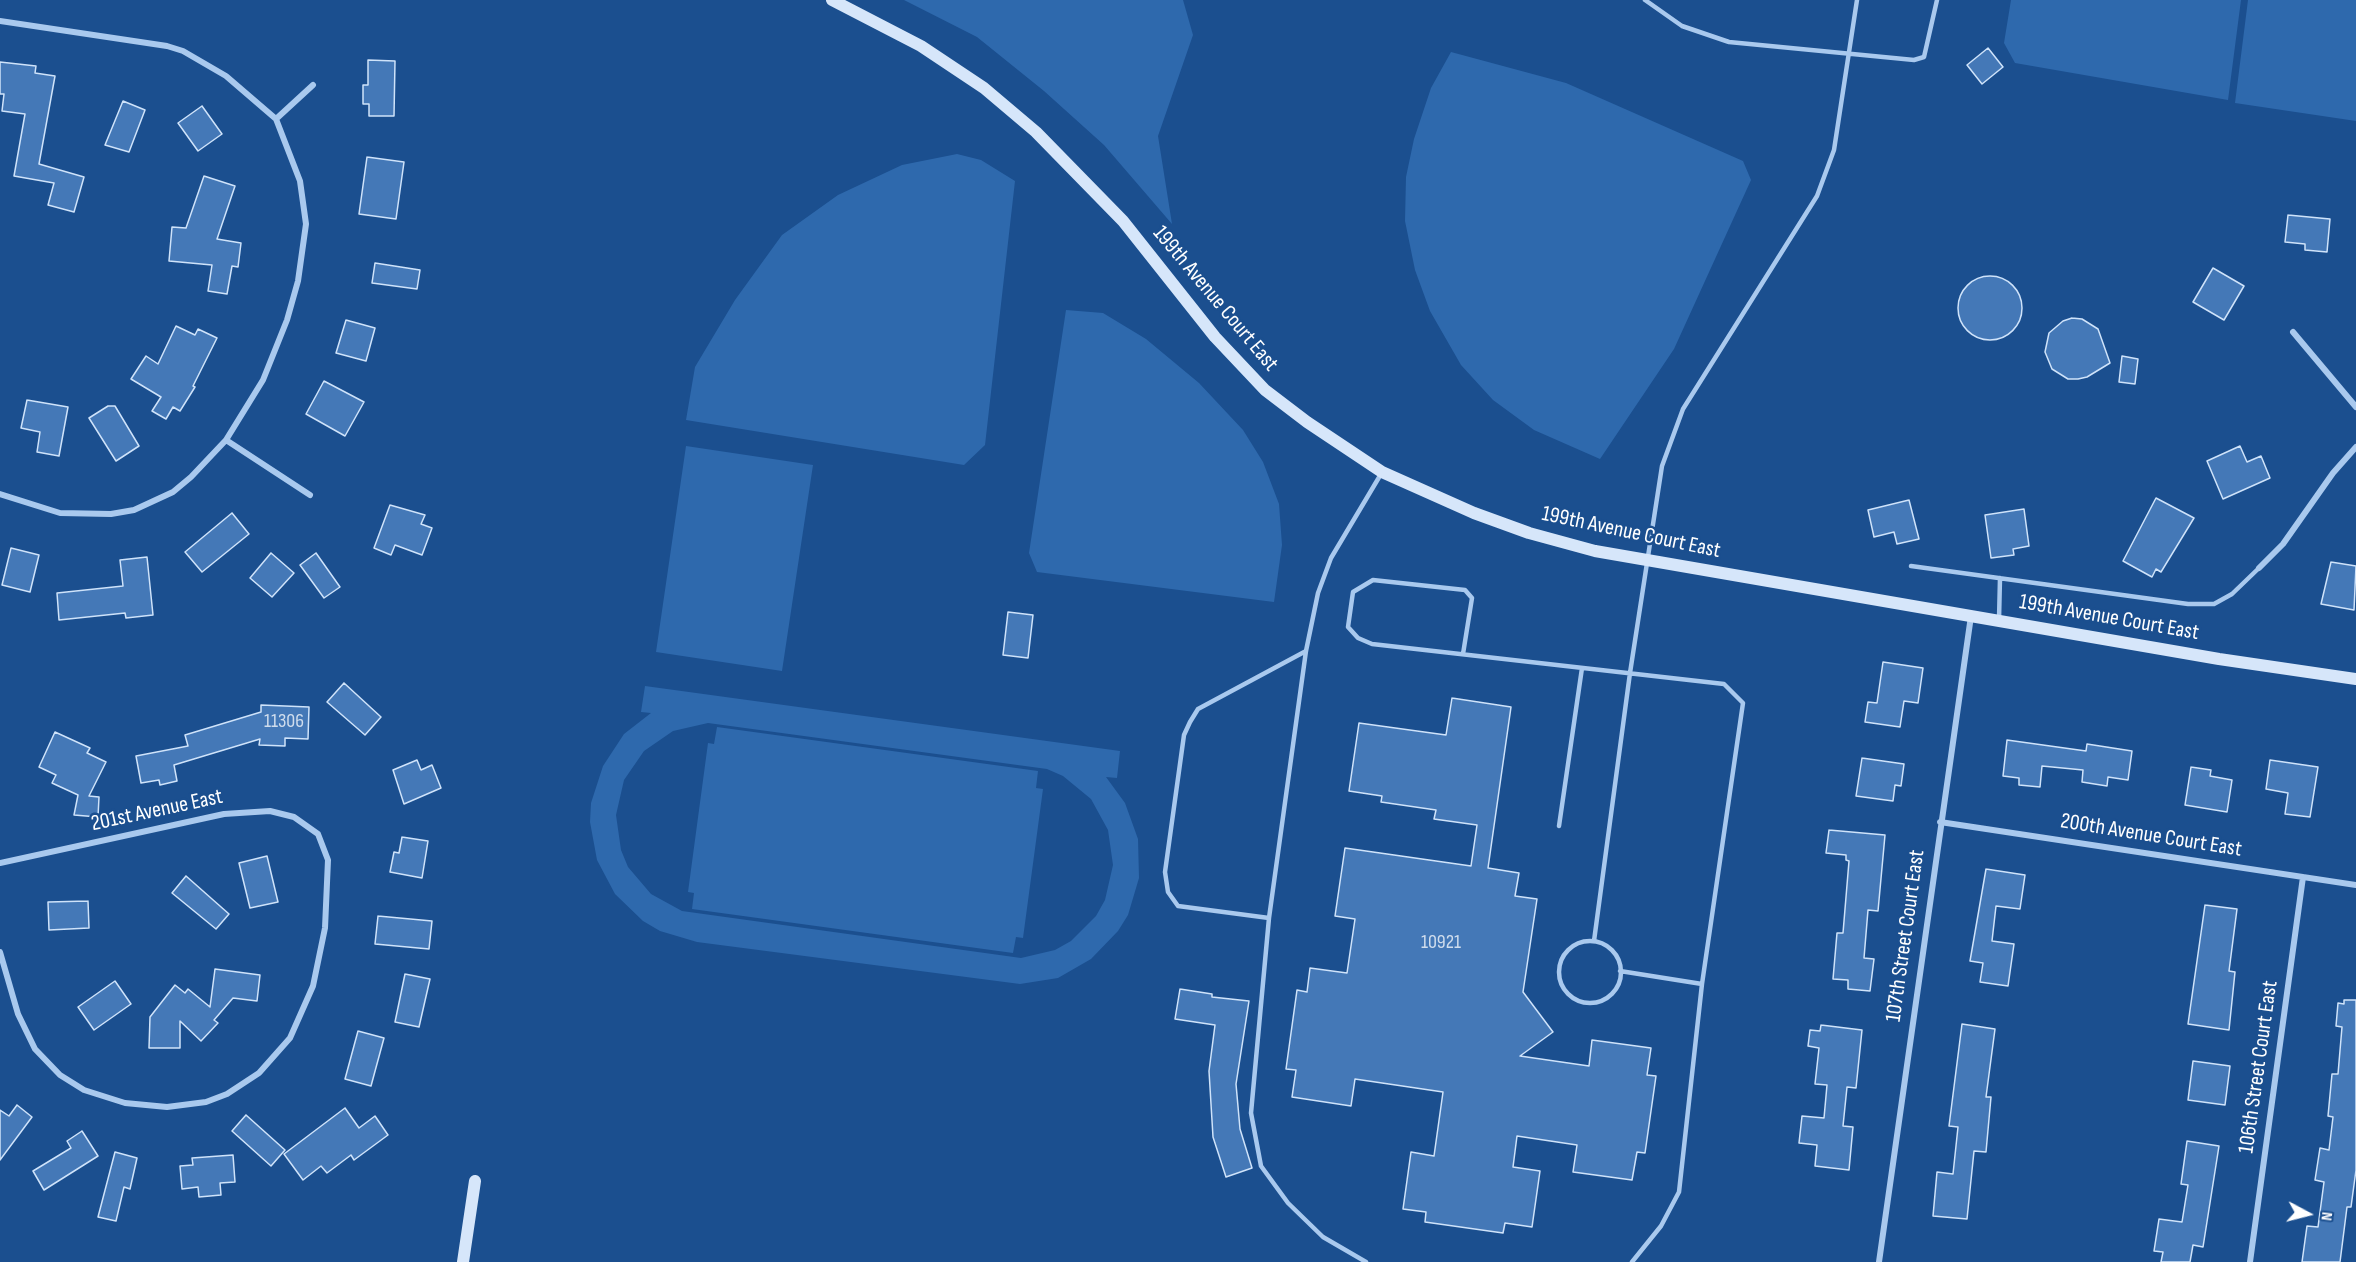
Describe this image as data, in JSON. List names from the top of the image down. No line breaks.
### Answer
{"streets":{"main road":["199th Avenue Court East"],"street":["201st Avenue East","200th Avenue Court East","107th Street Court East","106th Street Court East"]},"crossings":[["199th Avenue Court East","107th Street Court East"],["200th Avenue Court East","107th Street Court East"],["200th Avenue Court East","106th Street Court East"]],"house_numbers":["11306","10921"],"north":"right"}
